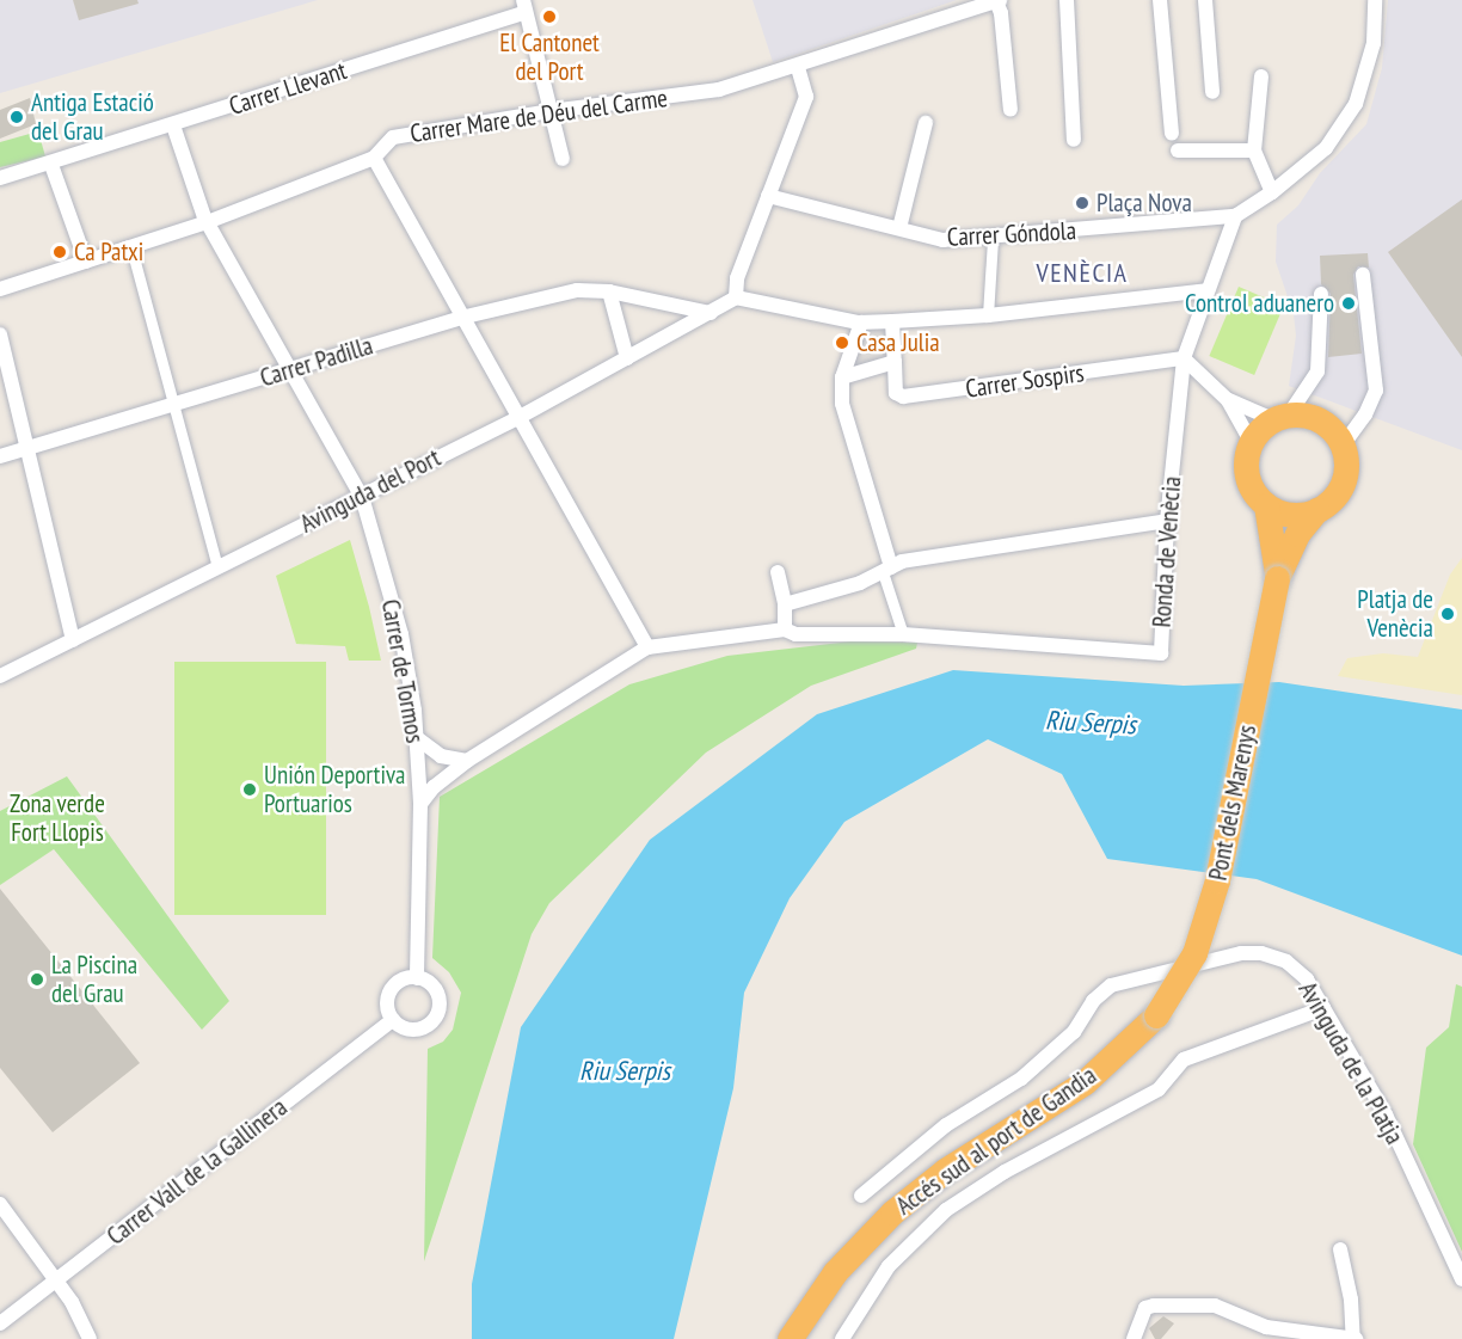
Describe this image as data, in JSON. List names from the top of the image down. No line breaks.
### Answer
{"streets":{"highway":["Pont dels Marenys","Accés sud al port de Gandia"],"street":["Carrer Llevant","Carrer Mare de Déu del Carme","Carrer Góndola","Carrer Padilla","Carrer Sospirs","Avinguda del Port","Ronda de Venècia","Carrer de Tormos","Avinguda de la Platja","Carrer Vall de la Gallinera"]},"crossings":[["Carrer Llevant","Carrer de Tormos"],["Carrer Mare de Déu del Carme","Carrer de Tormos"],["Carrer Góndola","Ronda de Venècia"],["Carrer Padilla","Avinguda del Port"],["Carrer Padilla","Carrer de Tormos"],["Carrer Sospirs","Ronda de Venècia"],["Avinguda del Port","Carrer de Tormos"],["Carrer de Tormos","Carrer Vall de la Gallinera"],["Pont dels Marenys","Accés sud al port de Gandia"]],"districts":["VENÈCIA"],"water":["Riu Serpis"],"parks":["Zona verde Fort Llopis"],"places":["El Cantonet del Port","Antiga Estació del Grau","Plaça Nova","Ca Patxi","Control aduanero","Casa Julia","Platja de Venècia","Unión Deportiva Portuarios","La Piscina del Grau"]}
